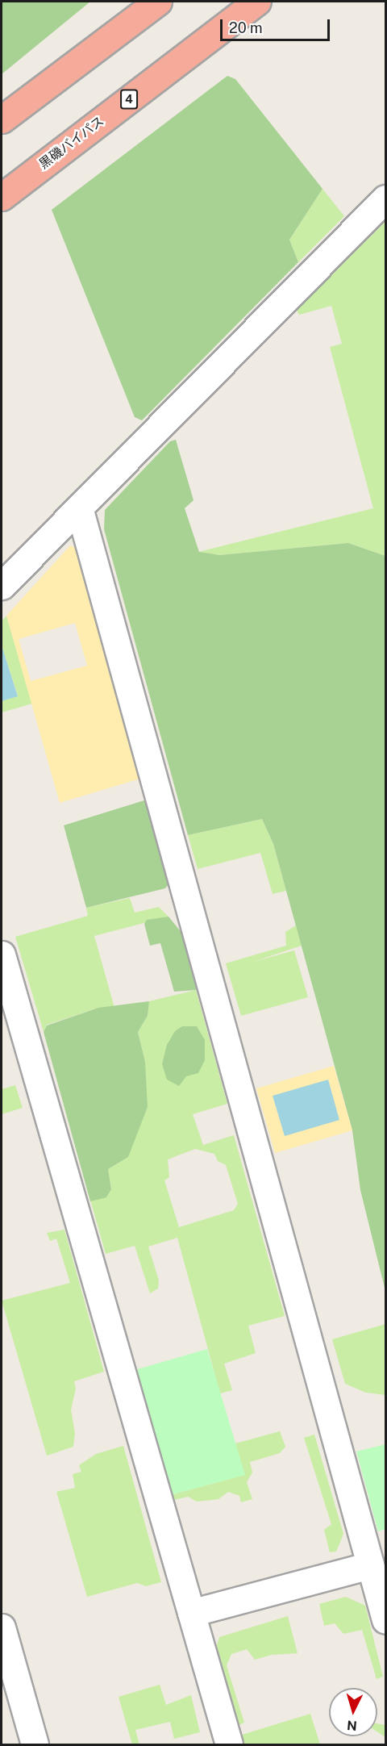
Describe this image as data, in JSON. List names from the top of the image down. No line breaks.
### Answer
{"streets":{"highway":["4","黒磯バイパス"]},"scale_bar":"20 m","north":"bottom"}
